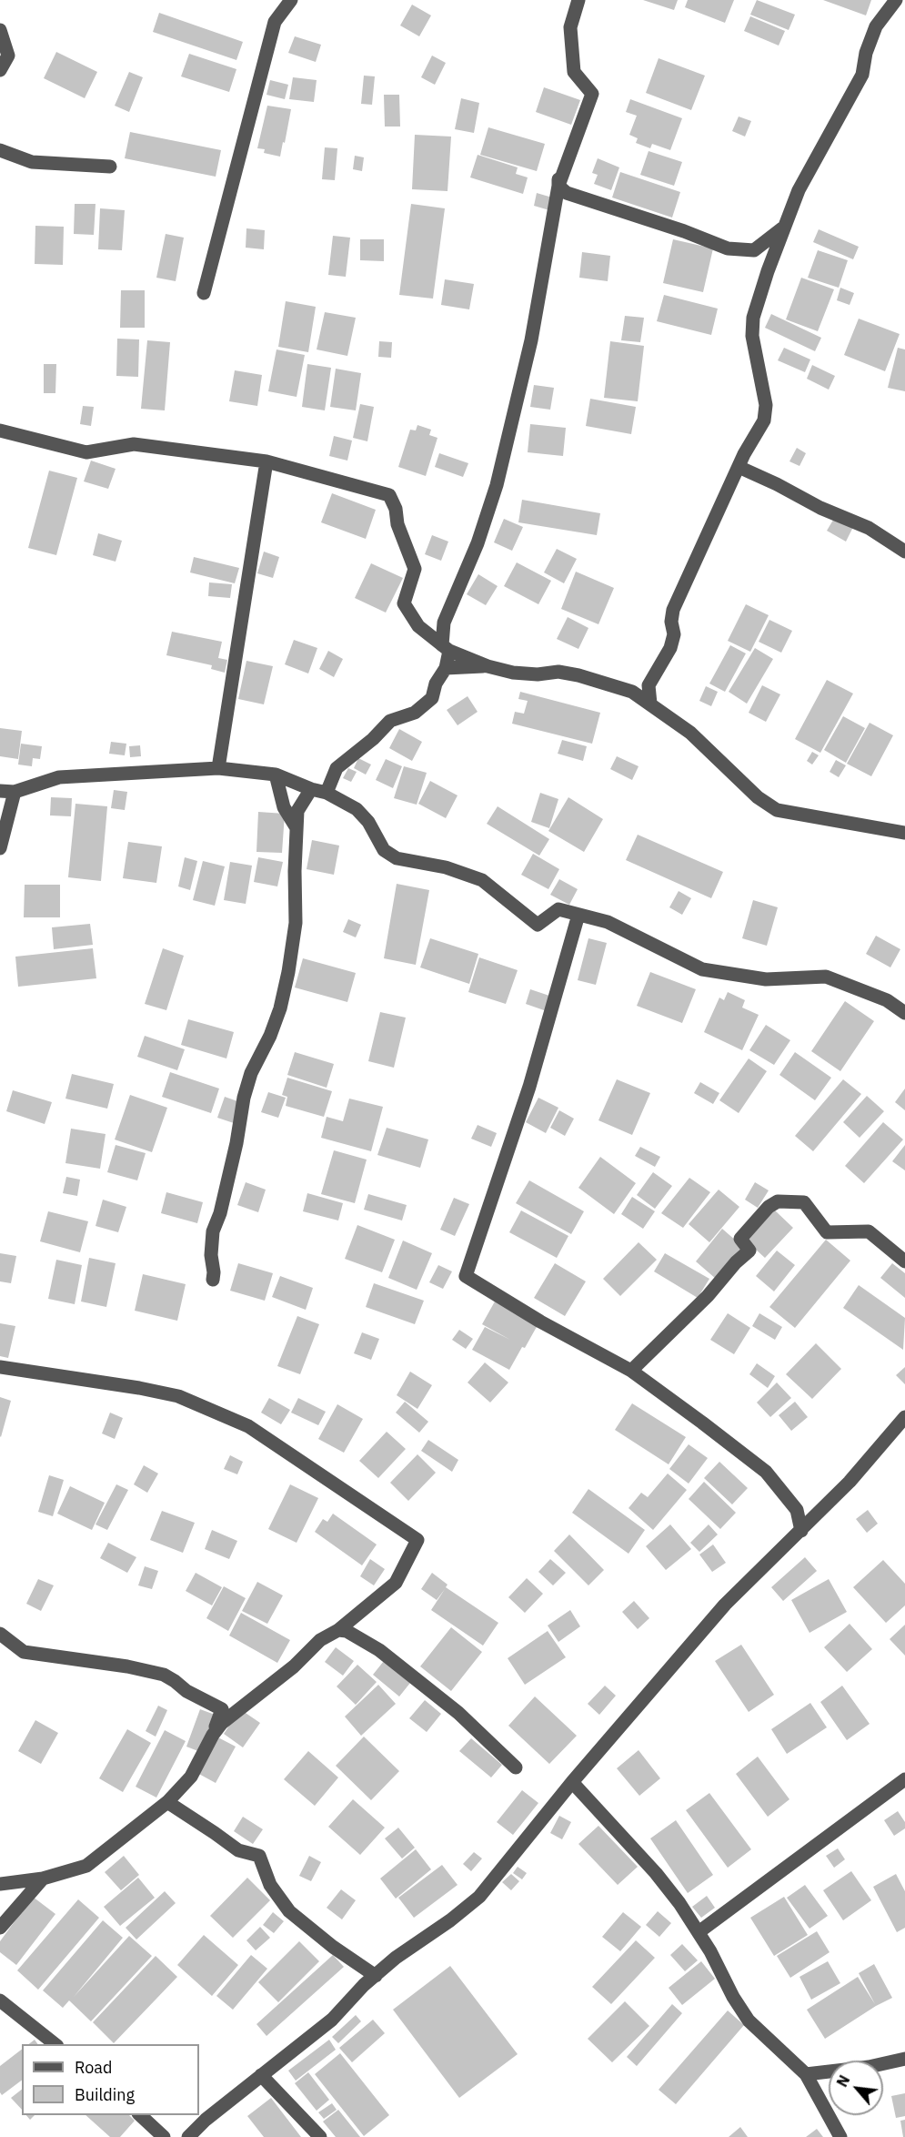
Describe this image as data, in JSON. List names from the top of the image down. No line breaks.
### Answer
{"legend":["Road","Building"],"north":"top left"}
